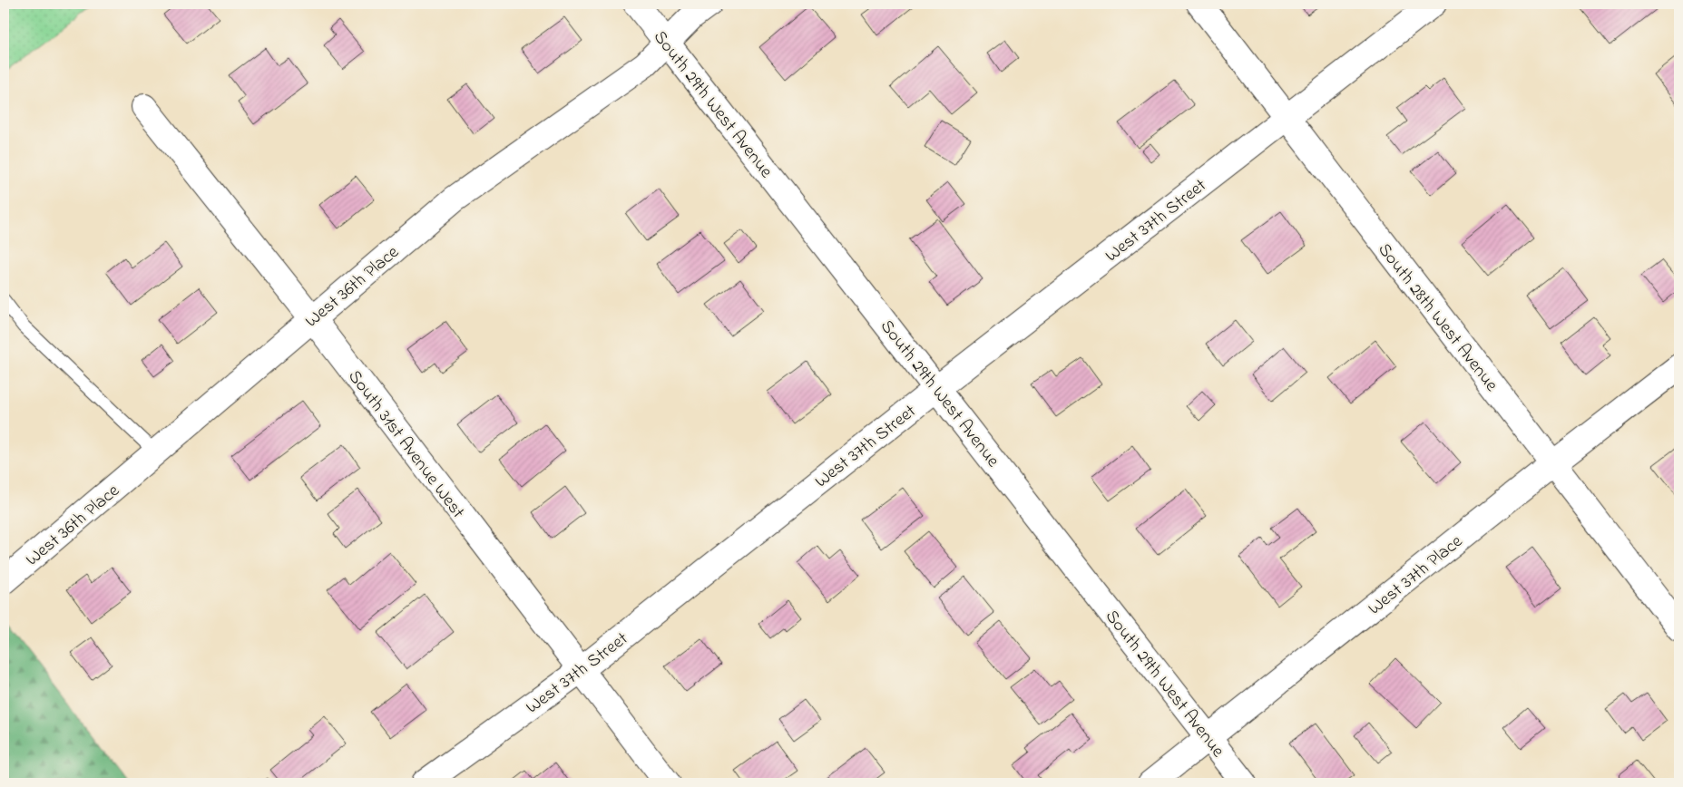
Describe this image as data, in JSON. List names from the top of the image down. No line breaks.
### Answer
{"streets":{"street":["South 29th West Avenue","West 37th Street","West 36th Place","South 28th West Avenue","South 31st Avenue West","West 37th Place"]},"crossings":[["South 29th West Avenue","West 37th Street"],["South 29th West Avenue","West 36th Place"],["South 29th West Avenue","West 37th Place"],["West 37th Street","South 28th West Avenue"],["West 37th Street","South 31st Avenue West"],["West 36th Place","South 31st Avenue West"],["South 28th West Avenue","West 37th Place"]]}
